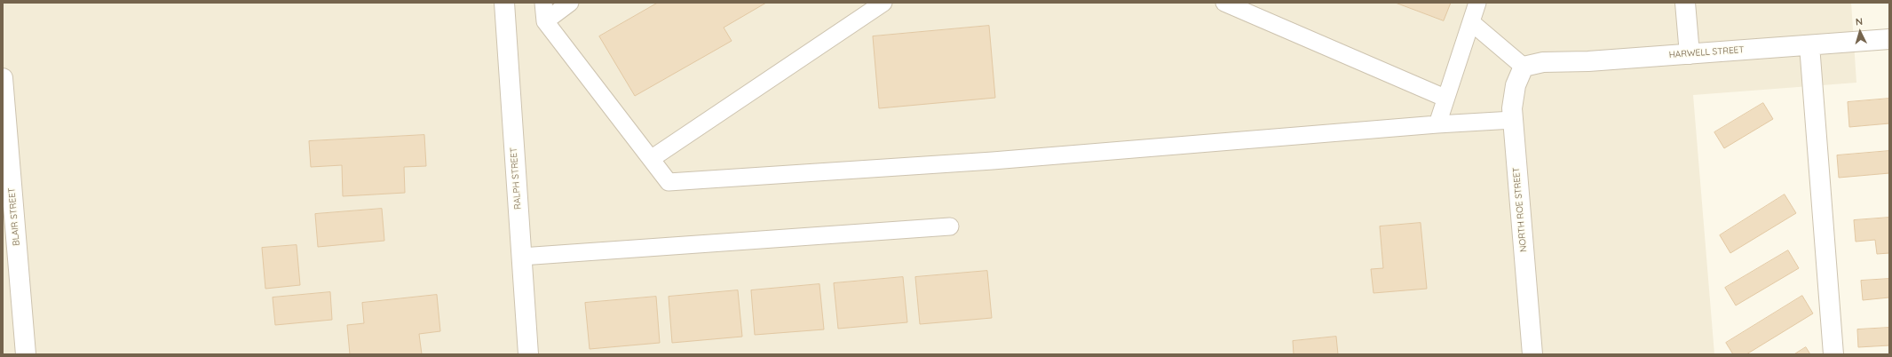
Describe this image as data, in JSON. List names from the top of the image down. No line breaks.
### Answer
{"streets":{"street":["HARWELL STREET","RALPH STREET","NORTH ROE STREET","BLAIR STREET"]},"crossings":[["HARWELL STREET","NORTH ROE STREET"]],"north":"top"}
